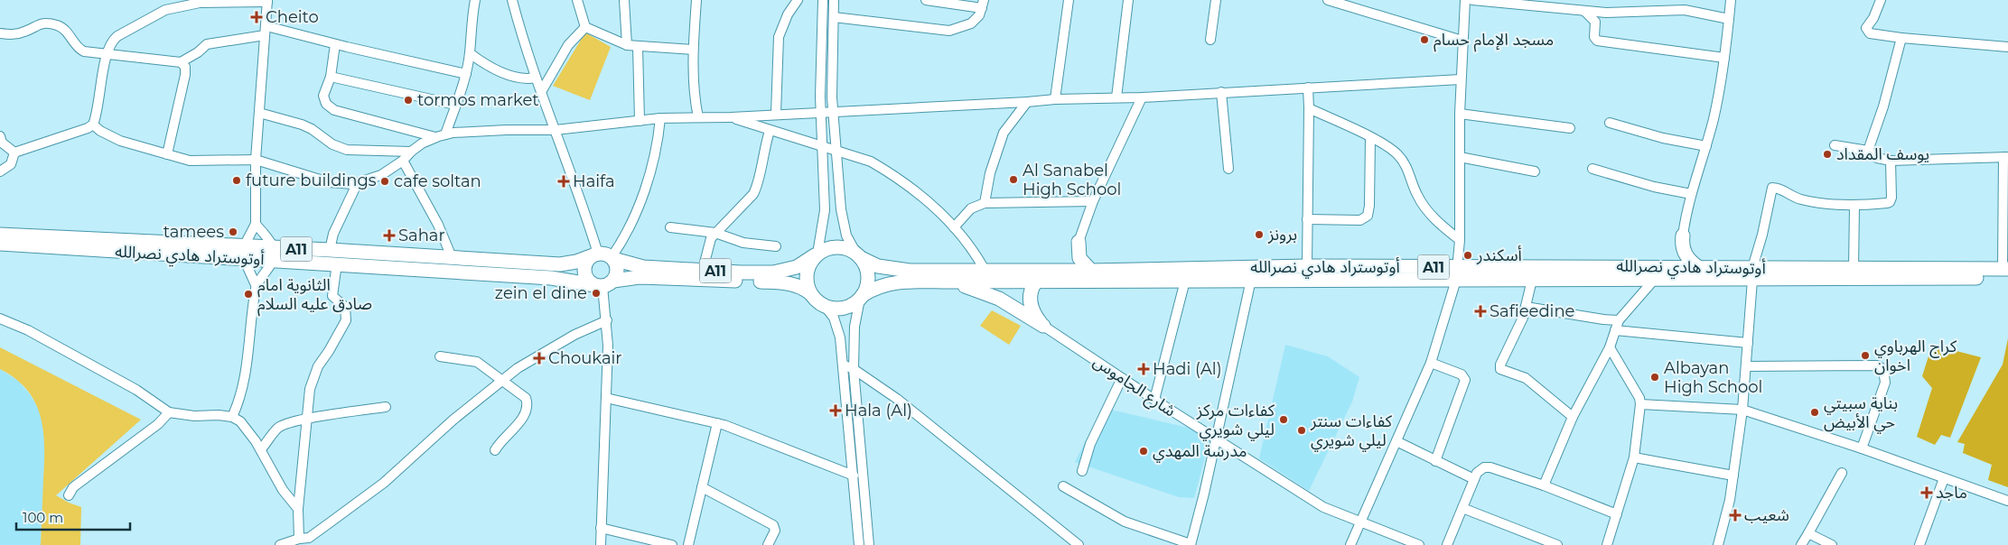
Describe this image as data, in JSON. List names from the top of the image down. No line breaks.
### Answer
{"streets":{"highway":["A11","أوتوستراد هادي نصرالله"],"street":["شارع الجاموس"]},"crossings":[["A11","أوتوستراد هادي نصرالله"]],"places":{"health":["Cheito","Haifa","Sahar","Safieedine","Choukair","Hadi (Al)","Hala (Al)","ماجد","شعيب"],"other":["مسجد الإمام حسام","tormos market","يوسف المقداد","Al Sanabel High School","future buildings","cafe soltan","tamees","برونز","أسكندر","zein el dine","الثانویة امام صادق عليه السلام","كراج الهرباوي اخوان","Albayan High School","بناية سبيتي حي الأبيض","كفاءات مركز ليلي شويري","كفاءات سنتر ليلي شويري","مدرسة المهدي"]},"scale_bar":"100 m"}
